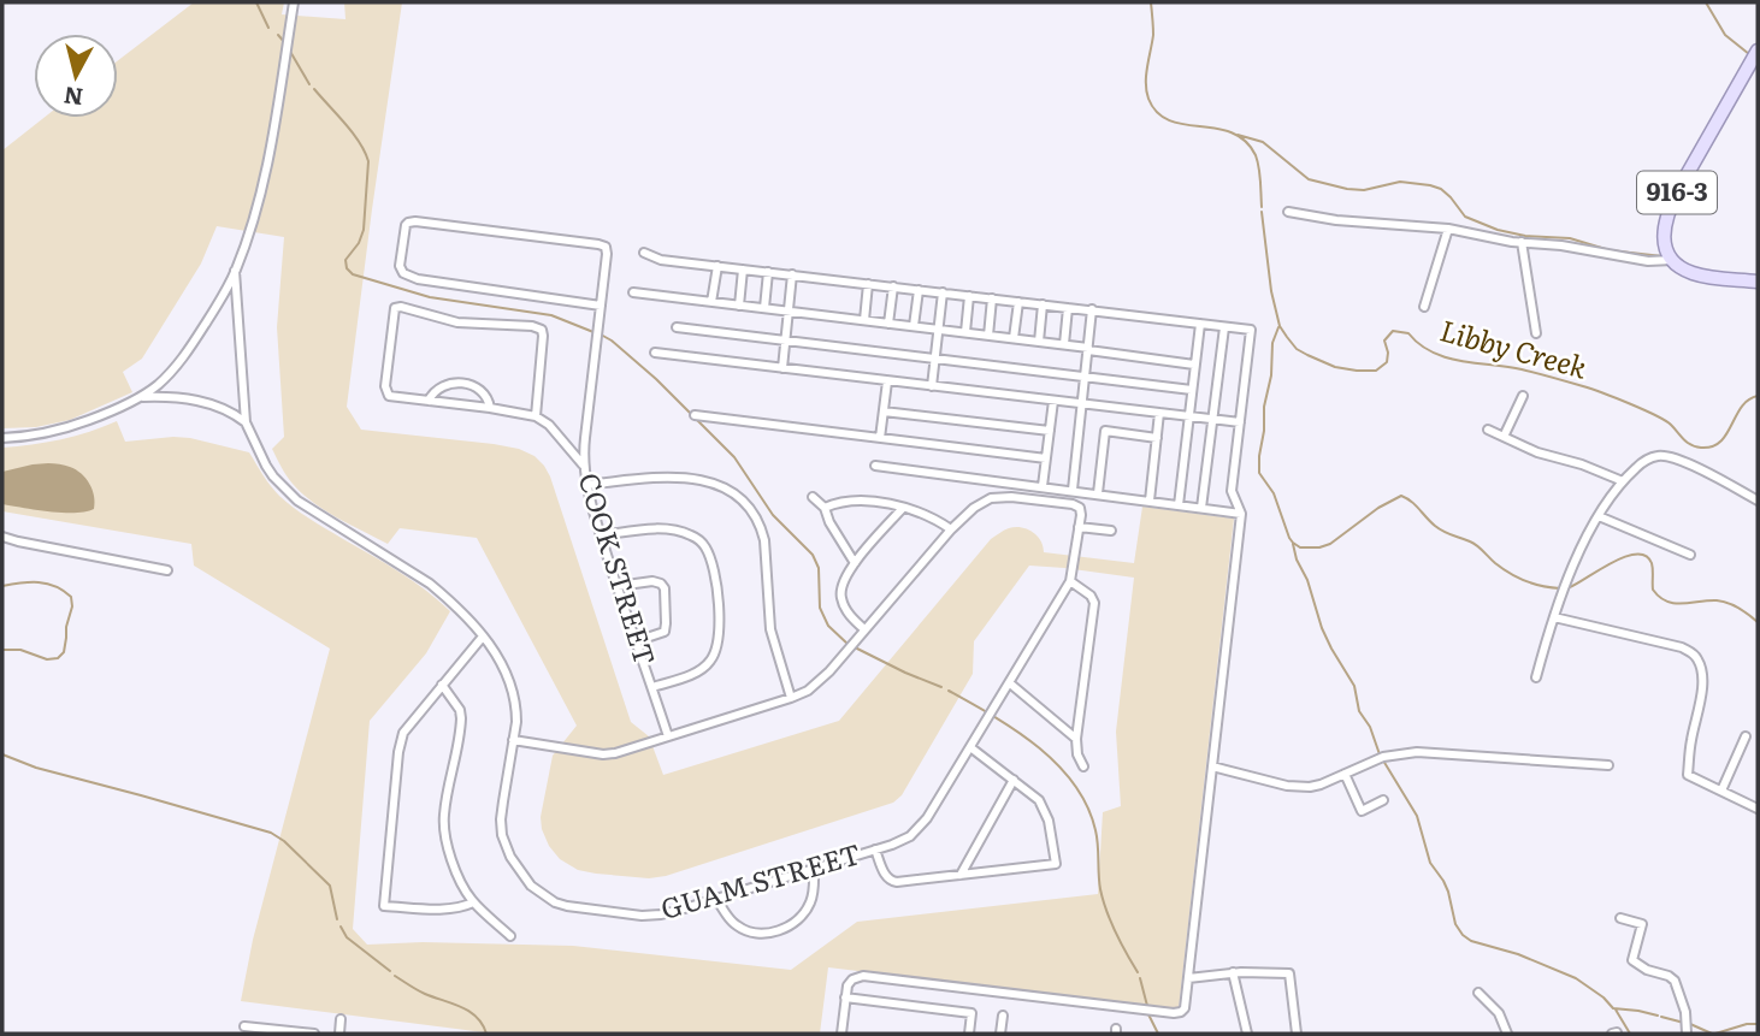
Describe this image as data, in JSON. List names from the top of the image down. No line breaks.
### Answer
{"streets":{"main road":["916-3"],"street":["COOK STREET","GUAM STREET"]},"water":["Libby Creek"],"north":"bottom"}
